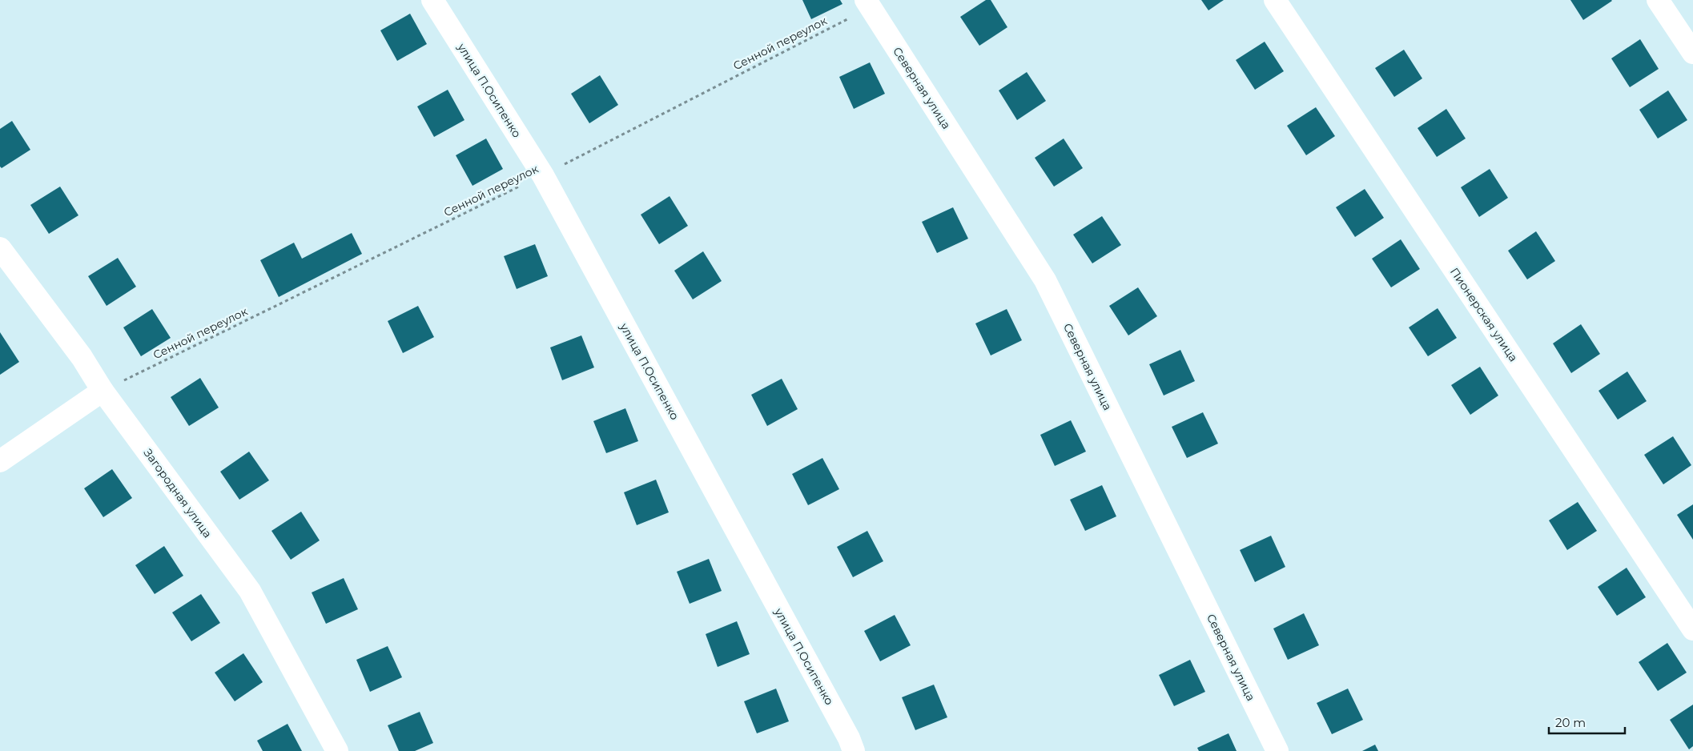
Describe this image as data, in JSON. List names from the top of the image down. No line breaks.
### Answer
{"streets":{"street":["Северная улица","улица П.Осипенко","Пионерская улица","Загородная улица"],"path":["Сенной переулок"]},"crossings":[["Сенной переулок","Северная улица"],["Сенной переулок","улица П.Осипенко"],["Сенной переулок","Загородная улица"]],"scale_bar":"20 m"}
